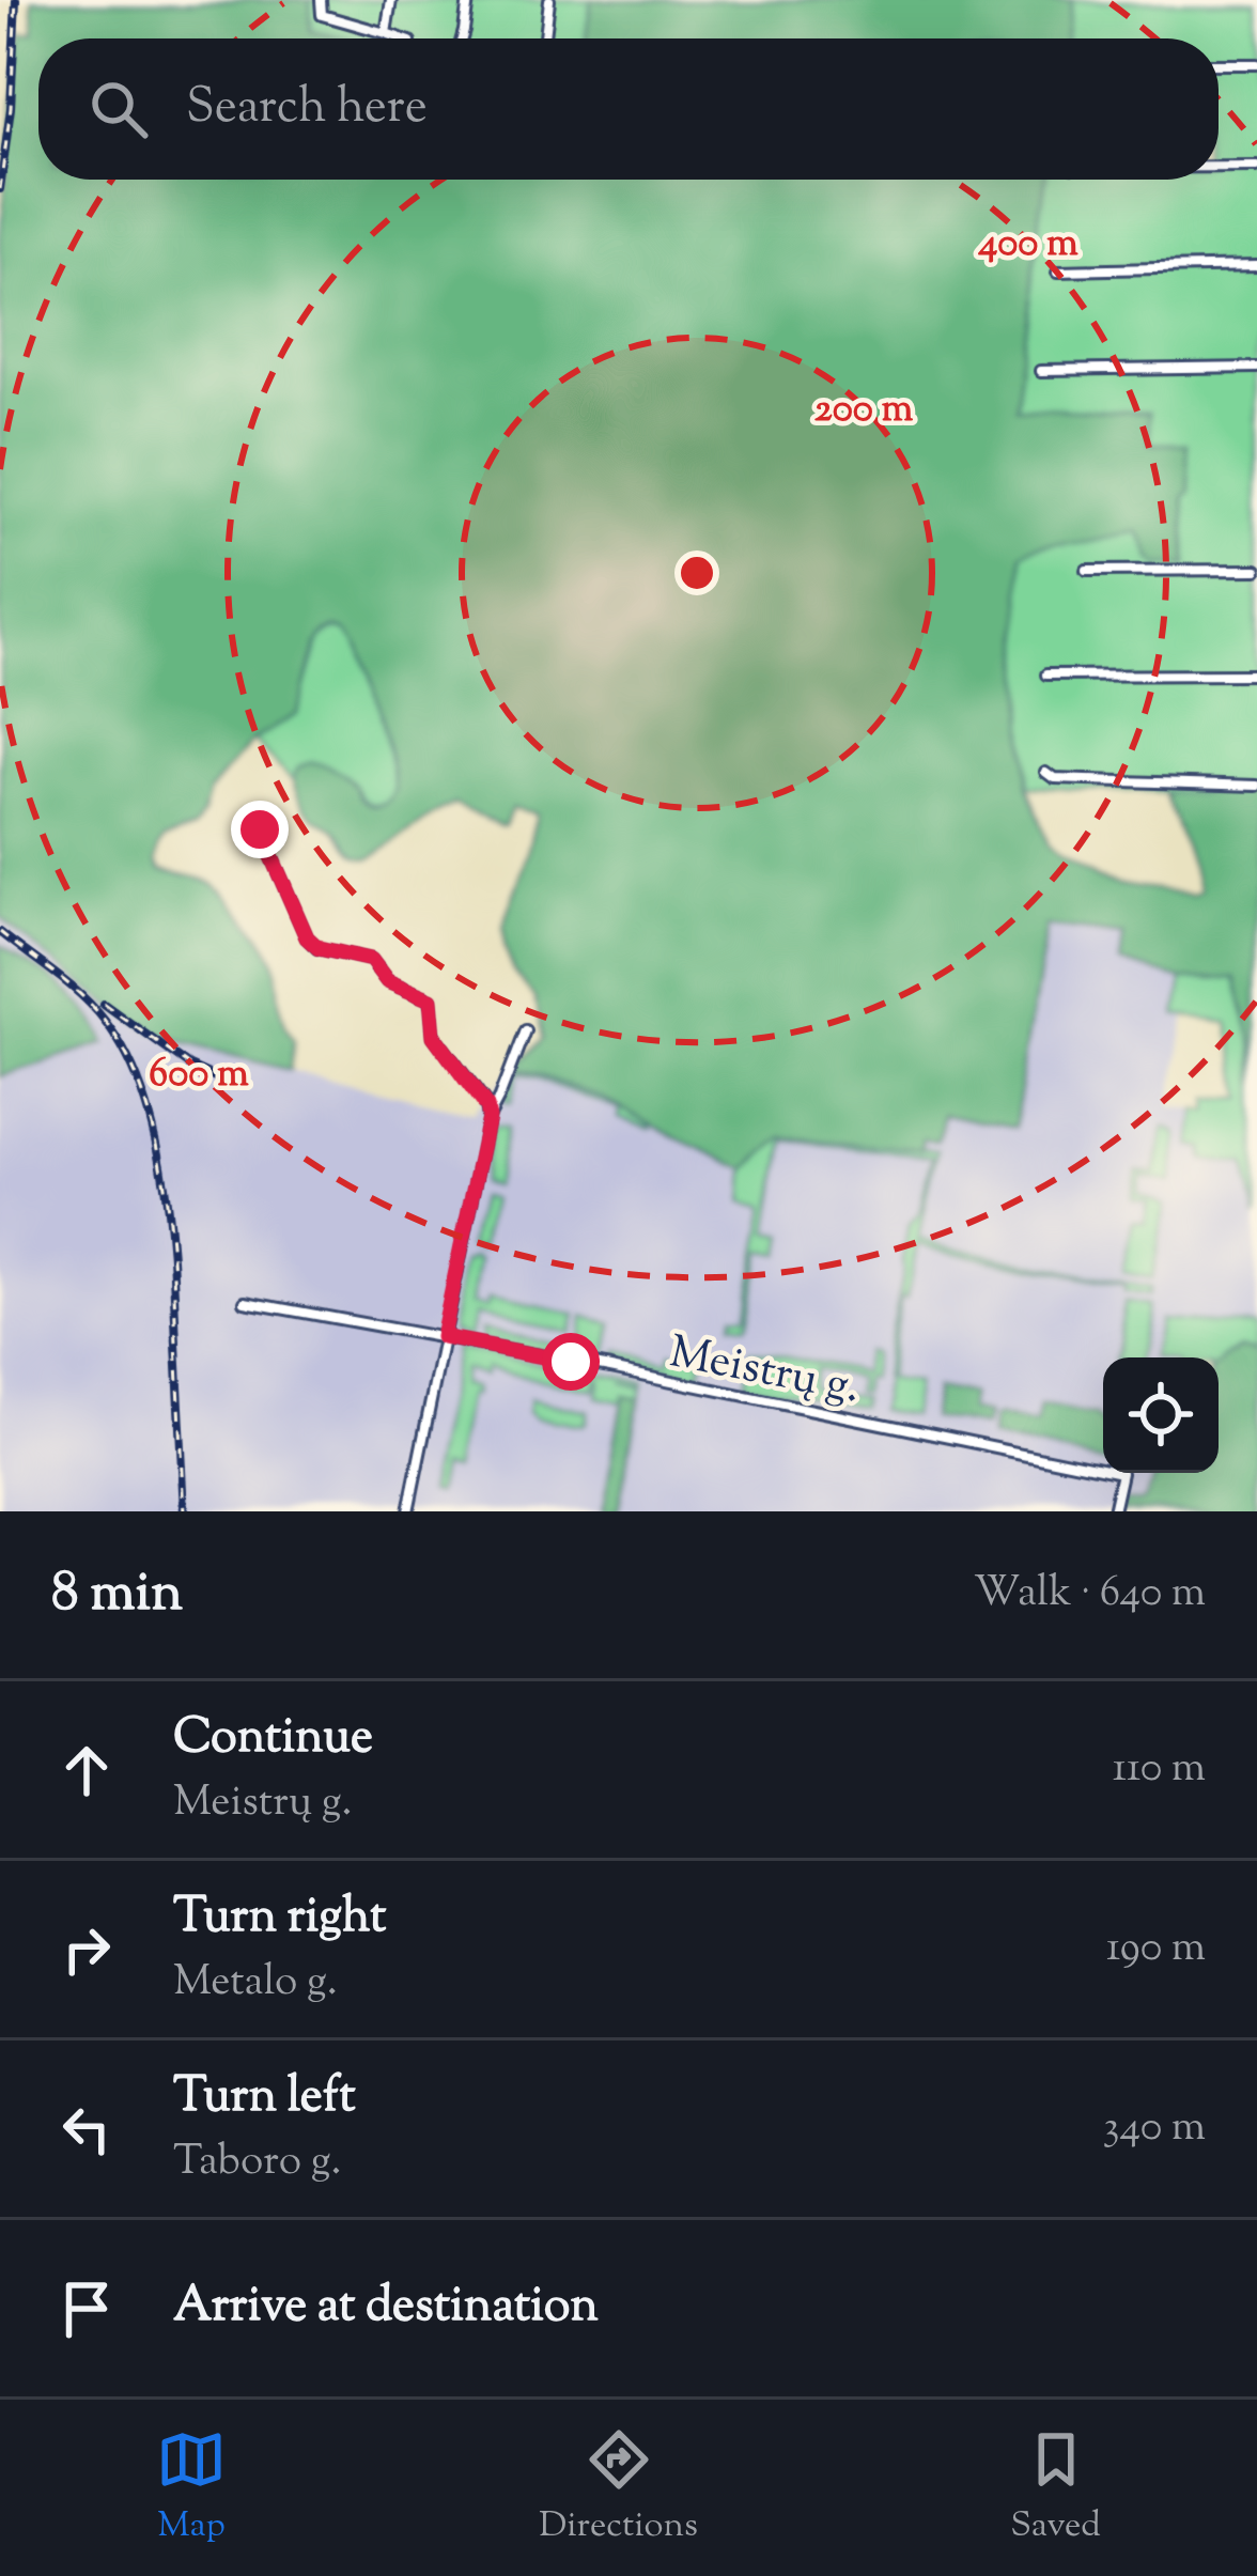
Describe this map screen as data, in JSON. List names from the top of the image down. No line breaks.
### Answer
{"streets":{"street":["Meistrų g."]},"page":{"search":"Search here","heading":["8 min","Walk · 640 m"],"list":[["Continue","Meistrų g.","110 m"],["Turn right","Metalo g.","190 m"],["Turn left","Taboro g.","340 m"],"Arrive at destination"],"nav":["Map","Directions","Saved"]},"rings":["400 m","200 m","600 m"]}
